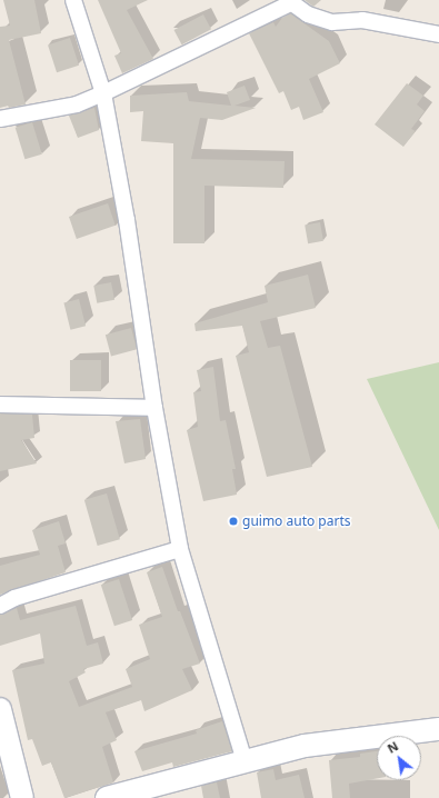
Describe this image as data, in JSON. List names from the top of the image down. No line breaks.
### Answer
{"places":["guimo auto parts"],"north":"top left"}
